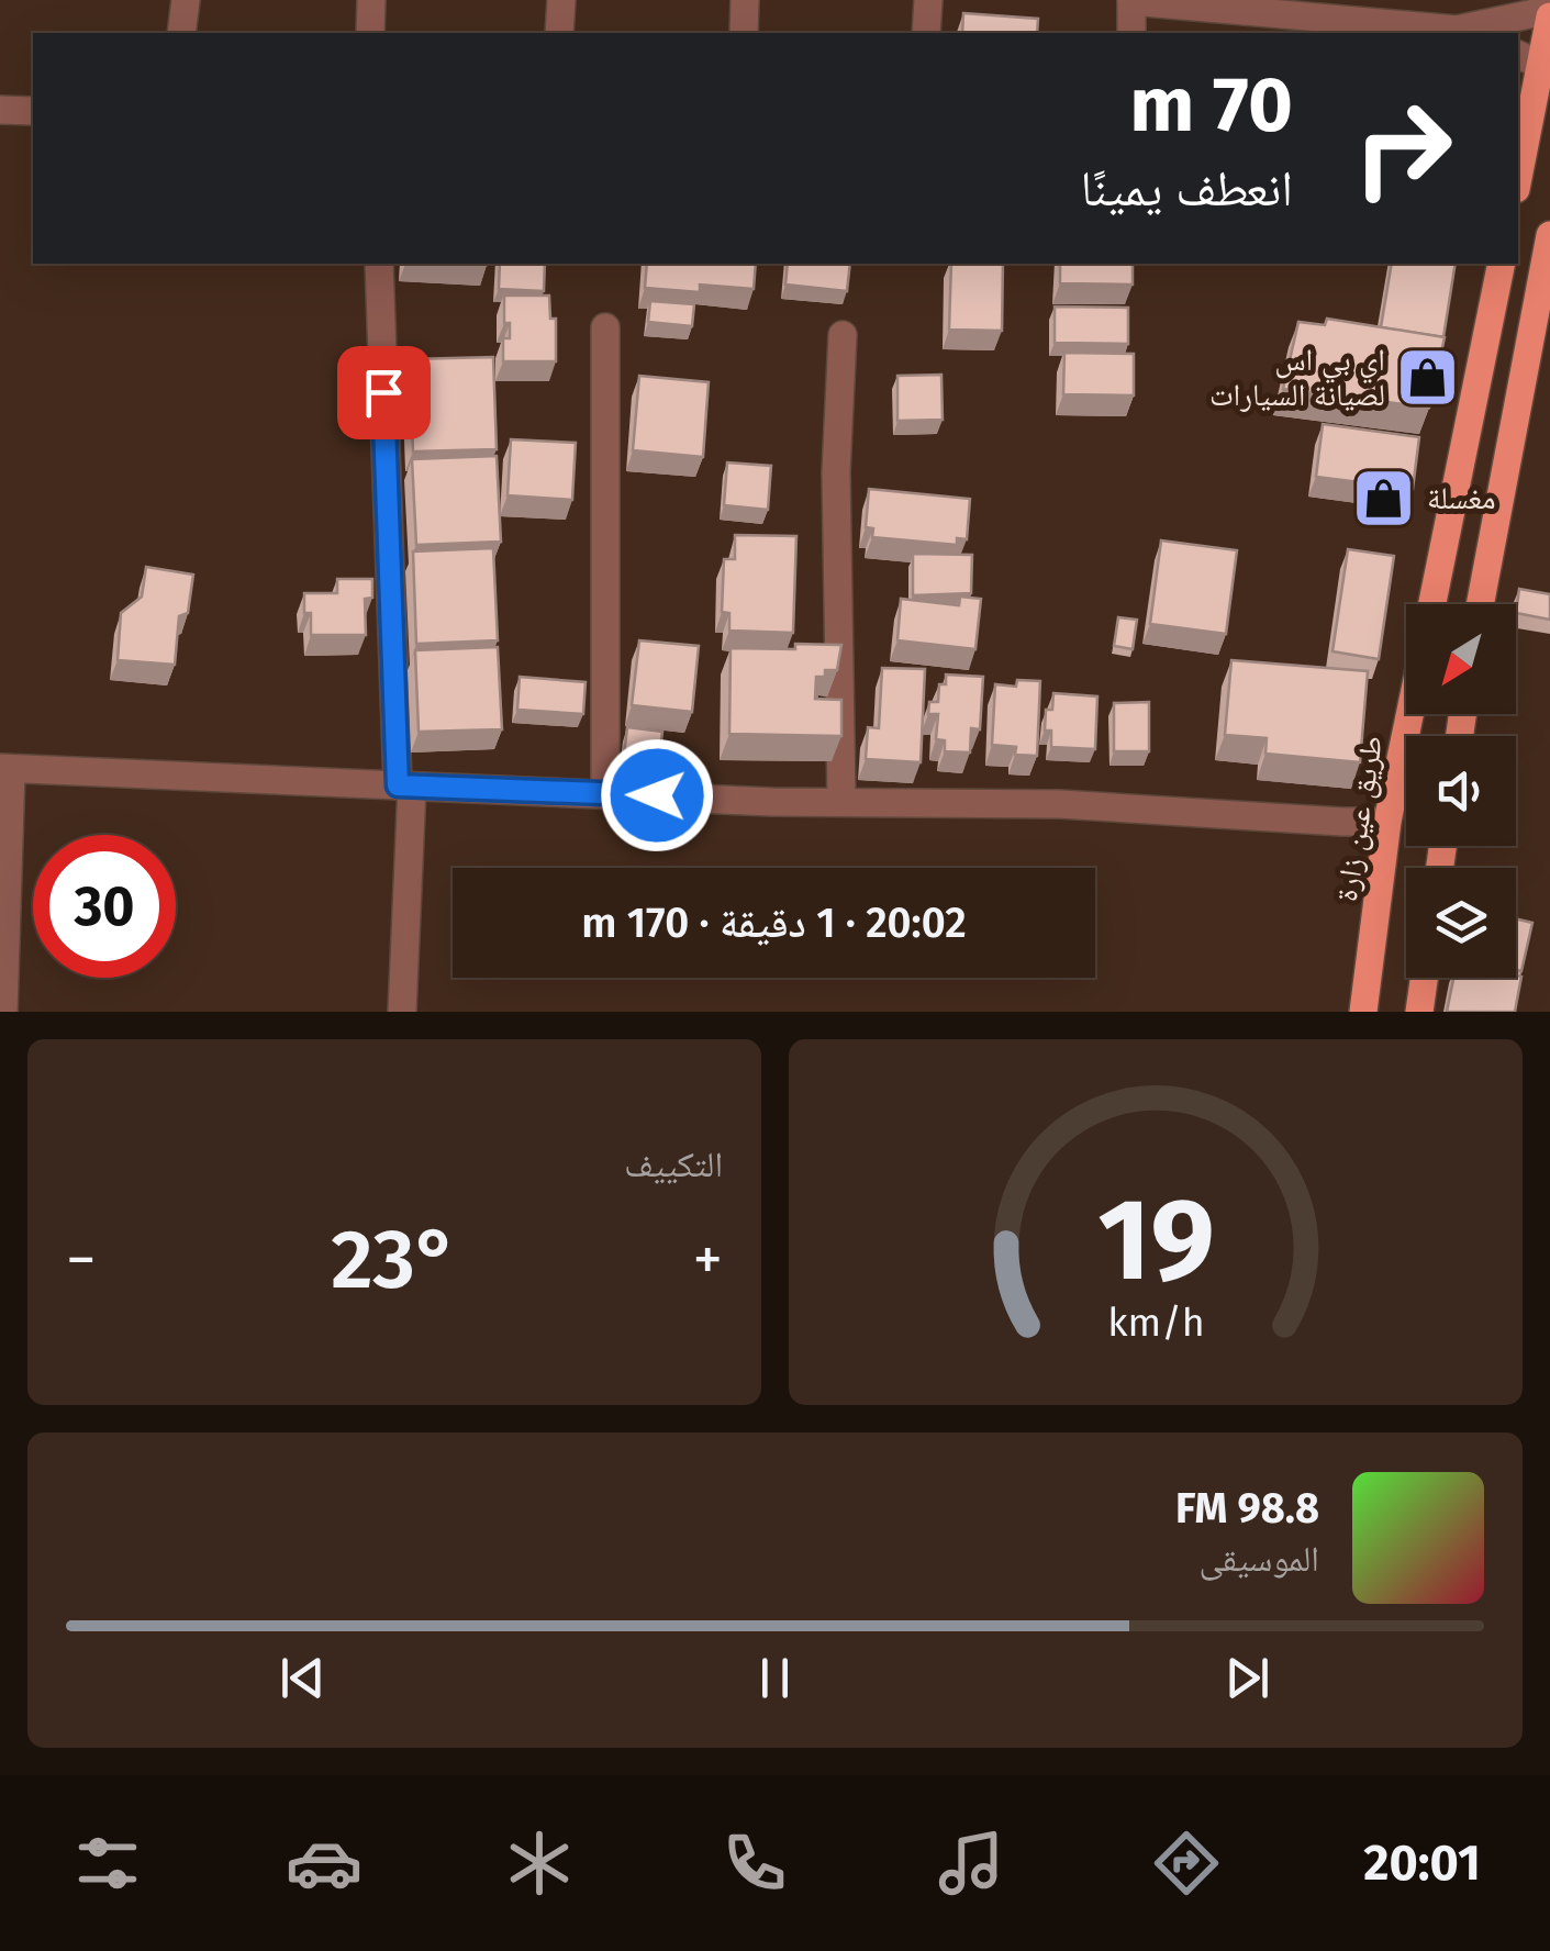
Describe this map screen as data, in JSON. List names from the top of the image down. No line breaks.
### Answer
{"streets":{"main road":["طريق عين زارة"]},"places":{"shop":["اي بي اس لصيانة السيارات","مغسلة"]},"north":"bottom left","page":{"turn":["70 m","انعطف يمينًا"],"limit":"30","trip":"20:02 · 1 دقيقة · 170 m","tile":"التكييف","heat":["−","23°","+"],"song":["98.8 FM","الموسيقى"],"tabs":"20:01","gauge":["19","km/h"]}}
